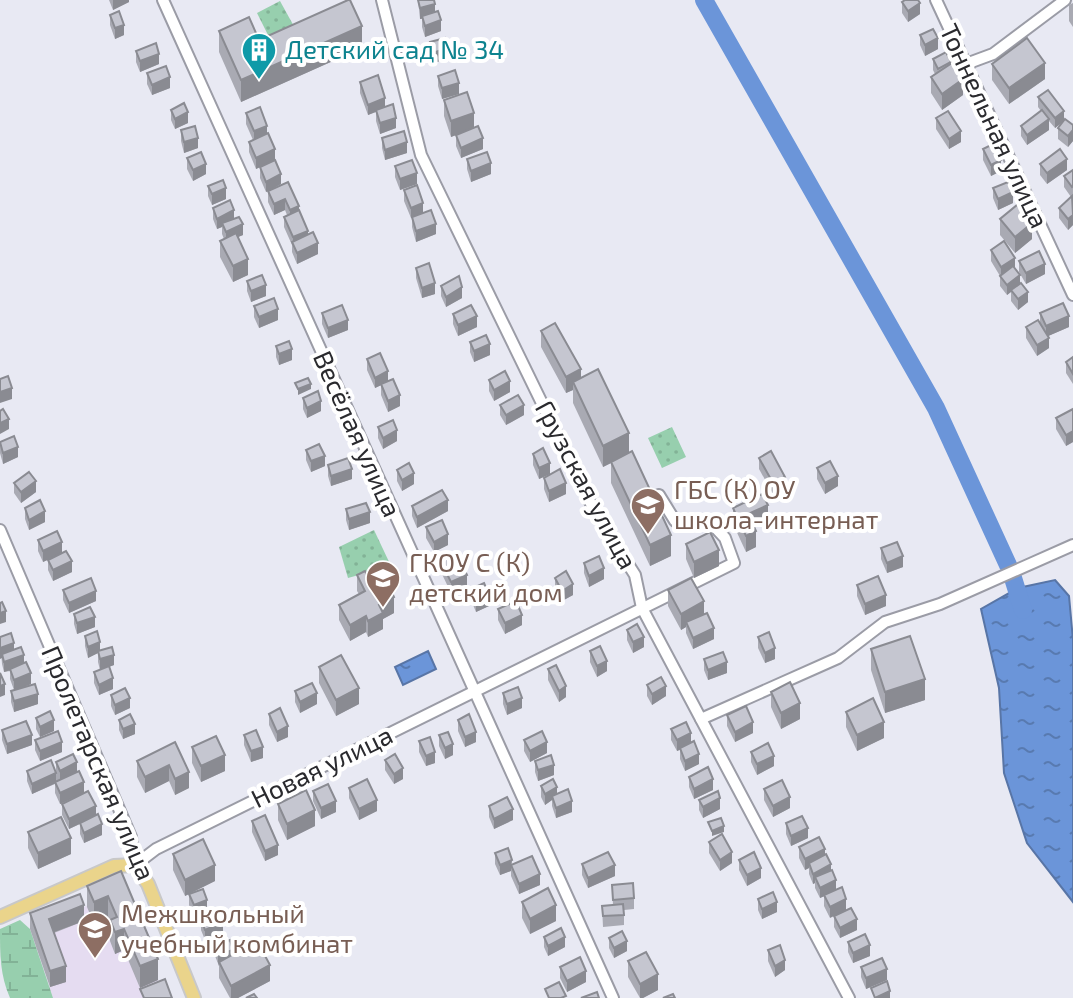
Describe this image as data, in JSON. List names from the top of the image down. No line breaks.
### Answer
{"streets":{"main road":["Пролетарская улица","Новая улица"],"street":["Тоннельная улица","Весёлая улица","Грузская улица"]},"crossings":[["Весёлая улица","Новая улица"],["Грузская улица","Новая улица"],["Пролетарская улица","Новая улица"]],"places":{"building":["Детский сад № 34"],"school or university":["ГБС (К) ОУ школа-интернат","ГКОУ С (К) детский дом","Межшкольный учебный комбинат"]}}
